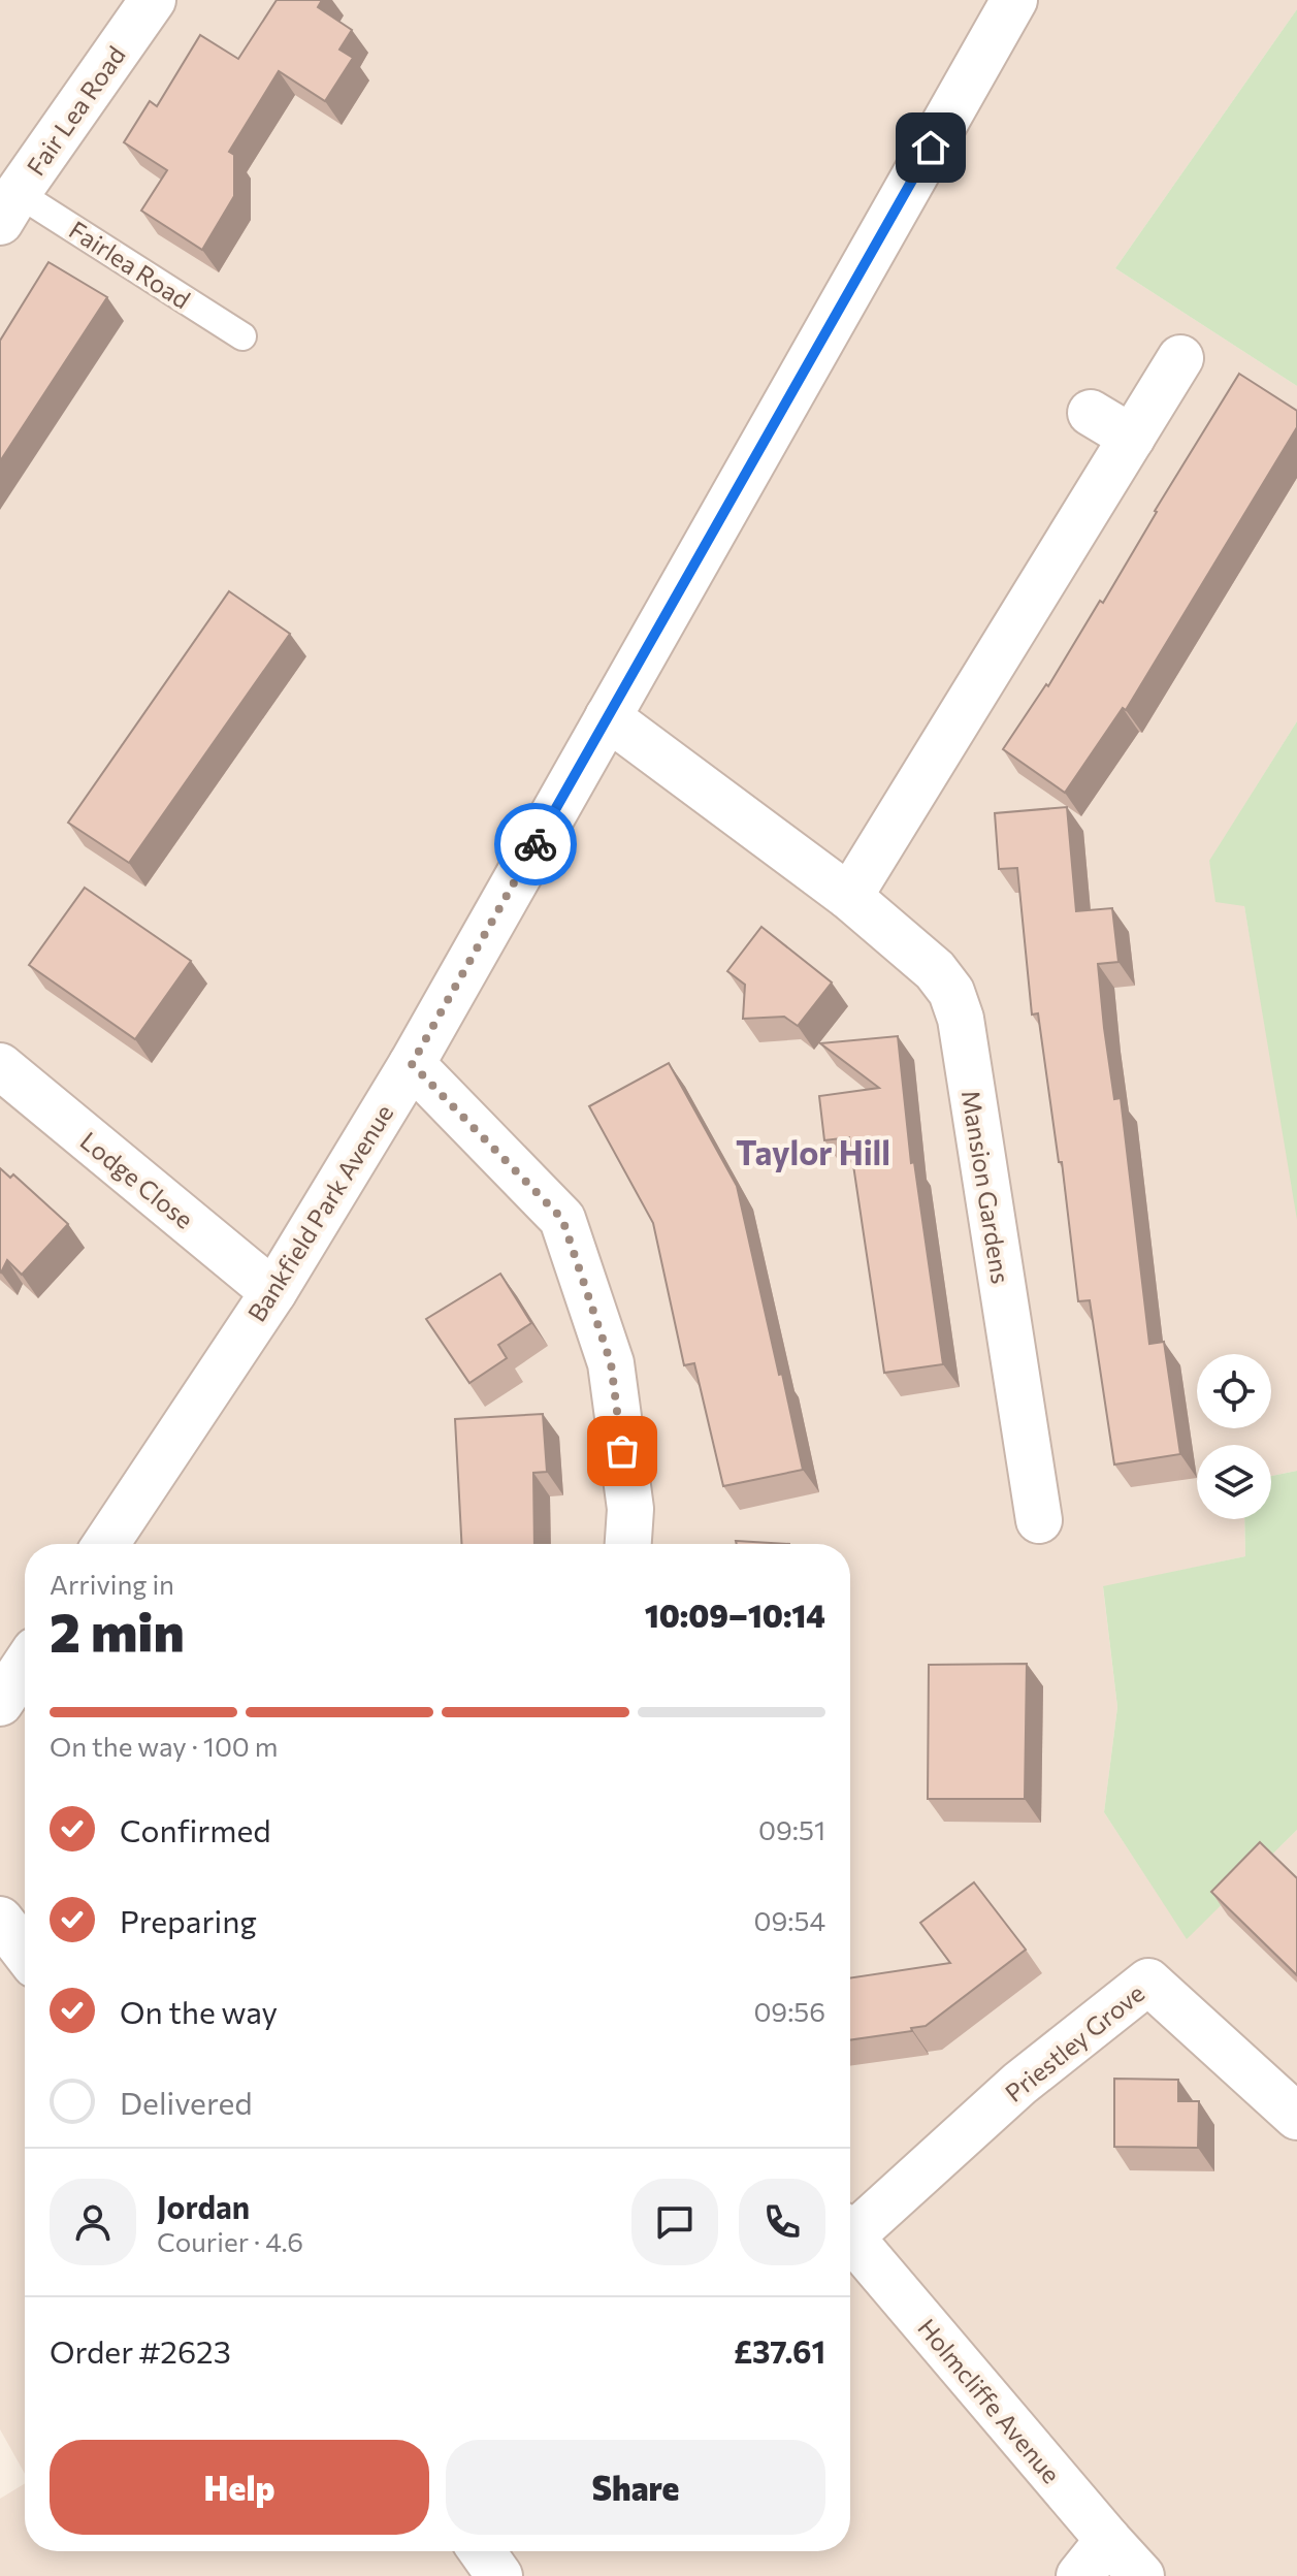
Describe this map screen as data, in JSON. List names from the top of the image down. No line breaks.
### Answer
{"streets":{"street":["Fair Lea Road","Lodge Close","Mansion Gardens","Bankfield Park Avenue","Priestley Grove","Holmcliffe Avenue"],"lane":["Fairlea Road"]},"crossings":[["Fair Lea Road","Fairlea Road"],["Lodge Close","Bankfield Park Avenue"],["Mansion Gardens","Bankfield Park Avenue"]],"districts":["Taylor Hill"],"page":{"heading":["2 min","Arriving in","10:09–10:14"],"panel":["Jordan","Courier · 4.6","Order #2623","£37.61"],"bar":"On the way · 100 m","list":[["Confirmed","09:51"],["Preparing","09:54"],["On the way","09:56"],"Delivered"],"buttons":["Help","Share"]}}
